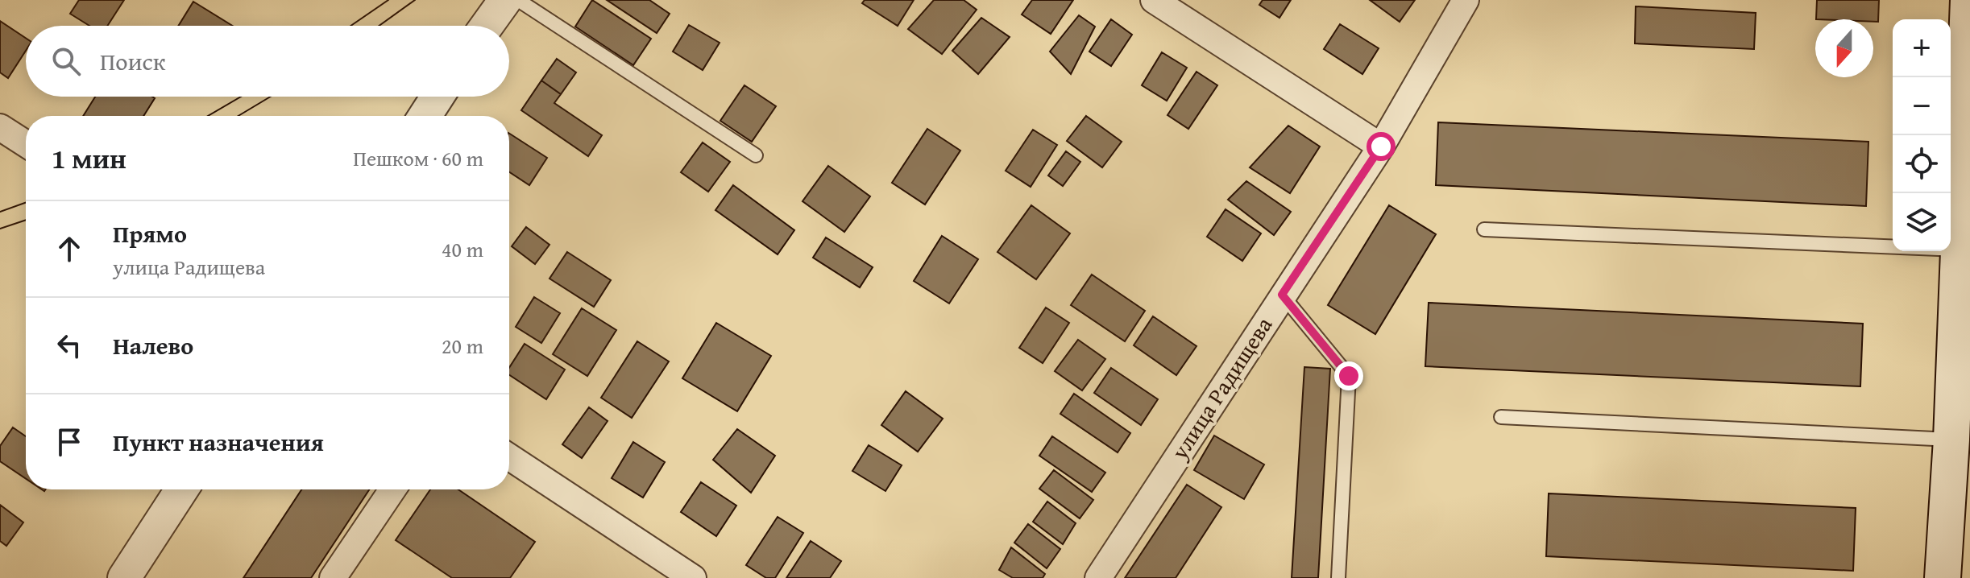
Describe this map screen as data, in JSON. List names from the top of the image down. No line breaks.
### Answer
{"streets":{"street":["улица Радищева"]},"north":"bottom","page":{"map_buttons":["+","−"],"search":"Поиск","heading":["1 мин","Пешком · 60 m"],"list":[["Прямо","улица Радищева","40 m"],["Налево","20 m"],"Пункт назначения"]}}
